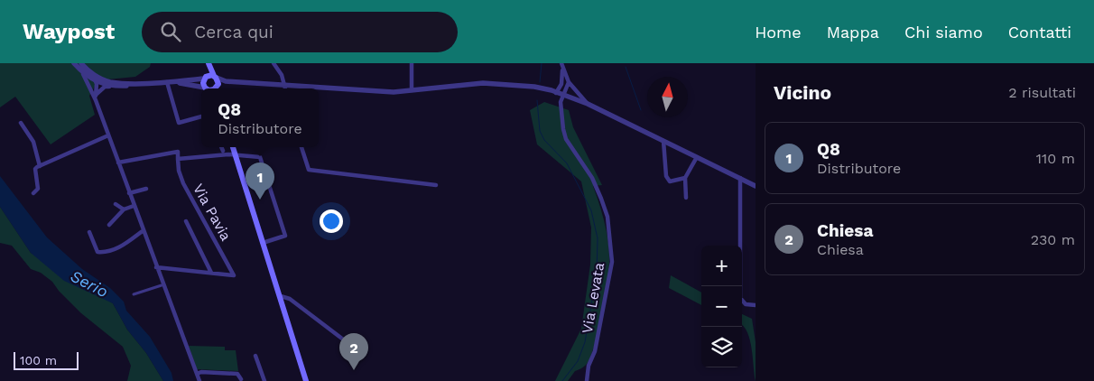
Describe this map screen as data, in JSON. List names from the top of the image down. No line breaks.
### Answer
{"streets":{"street":["Via Pavia","Via Levata"]},"water":["Serio"],"scale_bar":"100 m","north":"top","page":{"header":"Waypost","search":"Cerca qui","nav":["Home","Mappa","Chi siamo","Contatti"],"heading":["Vicino","2 risultati"],"popup":["Q8","Distributore"],"list":[{"mark":"1","name":"Q8","note":"Distributore","value":"110 m"},{"mark":"2","name":"Chiesa","note":"Chiesa","value":"230 m"}],"pins":["1","2"],"map_buttons":["+","−"],"scale":"100 m"}}
